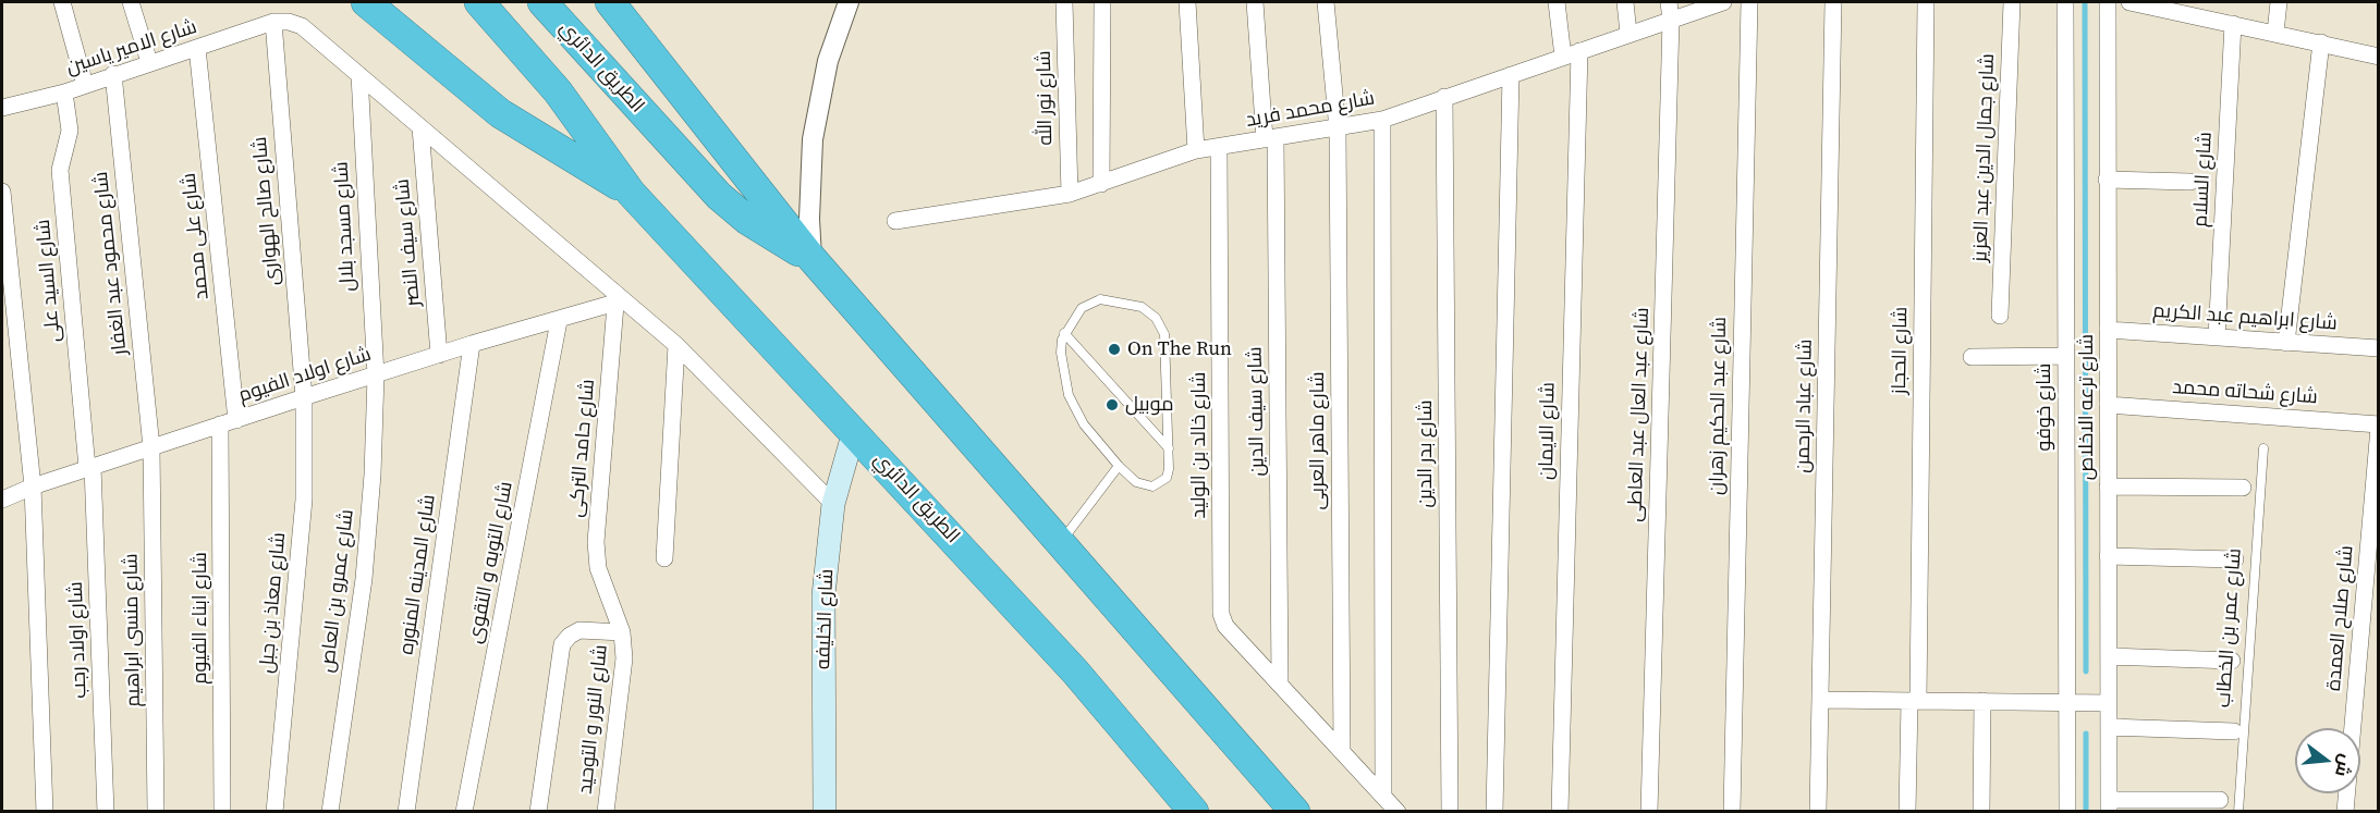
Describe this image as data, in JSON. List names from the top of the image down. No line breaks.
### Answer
{"streets":{"highway":["الطريق الدائري"],"main road":["شارع الخليفه"],"street":["شارع الامير ياسين","شارع نور الله","شارع محمد فريد","شارع جمال الدين عبد العزيز","شارع السلام","شارع صالح الهوارى","شارع مسجد بلال","شارع على محمد","شارع سيف النصر","شارع محمود عبد الغفار","شارع السيد على","شارع ابراهيم عبد الكريم","شارع الحجاز","شارع اولاد الفيوم","شارع شحاته محمد","شارع عبد الحكيم زهران","شارع عباد الرحمن","شارع خوفو","شارع ترعه الاخلاص","شارع سيف الدين","شارع عبد العال عبد العاطى","شارع الايمان","شارع ماهر العربى","شارع خالد بن الوليد","شارع حامد التركى","شارع بدر الدين","شارع التوبه و التقوى","شارع المدينه المنوره","شارع عمرو بن العاص","شارع معاذ بن جبل","شارع ابناء الفيوم","شارع صلاح العمدة","شارع منسى ابراهيم","شارع اولاد رجب","شارع النور و التوحيد"],"lane":["شارع عمر بن الخطاب"]},"crossings":[["شارع الامير ياسين","شارع صالح الهوارى"],["شارع الامير ياسين","شارع على محمد"],["شارع الامير ياسين","شارع محمود عبد الغفار"],["شارع الامير ياسين","شارع السيد على"],["الطريق الدائري","شارع الخليفه"],["شارع نور الله","شارع محمد فريد"],["شارع محمد فريد","شارع سيف الدين"],["شارع محمد فريد","شارع عبد العال عبد العاطى"],["شارع محمد فريد","شارع الايمان"],["شارع محمد فريد","شارع ماهر العربى"],["شارع محمد فريد","شارع خالد بن الوليد"],["شارع محمد فريد","شارع بدر الدين"],["شارع السلام","شارع ابراهيم عبد الكريم"],["شارع صالح الهوارى","شارع اولاد الفيوم"],["شارع صالح الهوارى","شارع معاذ بن جبل"],["شارع مسجد بلال","شارع اولاد الفيوم"],["شارع مسجد بلال","شارع عمرو بن العاص"],["شارع على محمد","شارع اولاد الفيوم"],["شارع على محمد","شارع ابناء الفيوم"],["شارع سيف النصر","شارع اولاد الفيوم"],["شارع محمود عبد الغفار","شارع اولاد الفيوم"],["شارع محمود عبد الغفار","شارع منسى ابراهيم"],["شارع السيد على","شارع اولاد الفيوم"],["شارع السيد على","شارع اولاد رجب"],["شارع ابراهيم عبد الكريم","شارع ترعه الاخلاص"],["شارع اولاد الفيوم","شارع حامد التركى"],["شارع اولاد الفيوم","شارع التوبه و التقوى"],["شارع اولاد الفيوم","شارع المدينه المنوره"],["شارع اولاد الفيوم","شارع عمرو بن العاص"],["شارع اولاد الفيوم","شارع معاذ بن جبل"],["شارع اولاد الفيوم","شارع ابناء الفيوم"],["شارع اولاد الفيوم","شارع منسى ابراهيم"],["شارع اولاد الفيوم","شارع اولاد رجب"],["شارع شحاته محمد","شارع ترعه الاخلاص"],["شارع شحاته محمد","شارع صلاح العمدة"],["شارع سيف الدين","شارع خالد بن الوليد"],["شارع حامد التركى","شارع النور و التوحيد"]],"places":["On The Run","موبيل"],"north":"right"}
